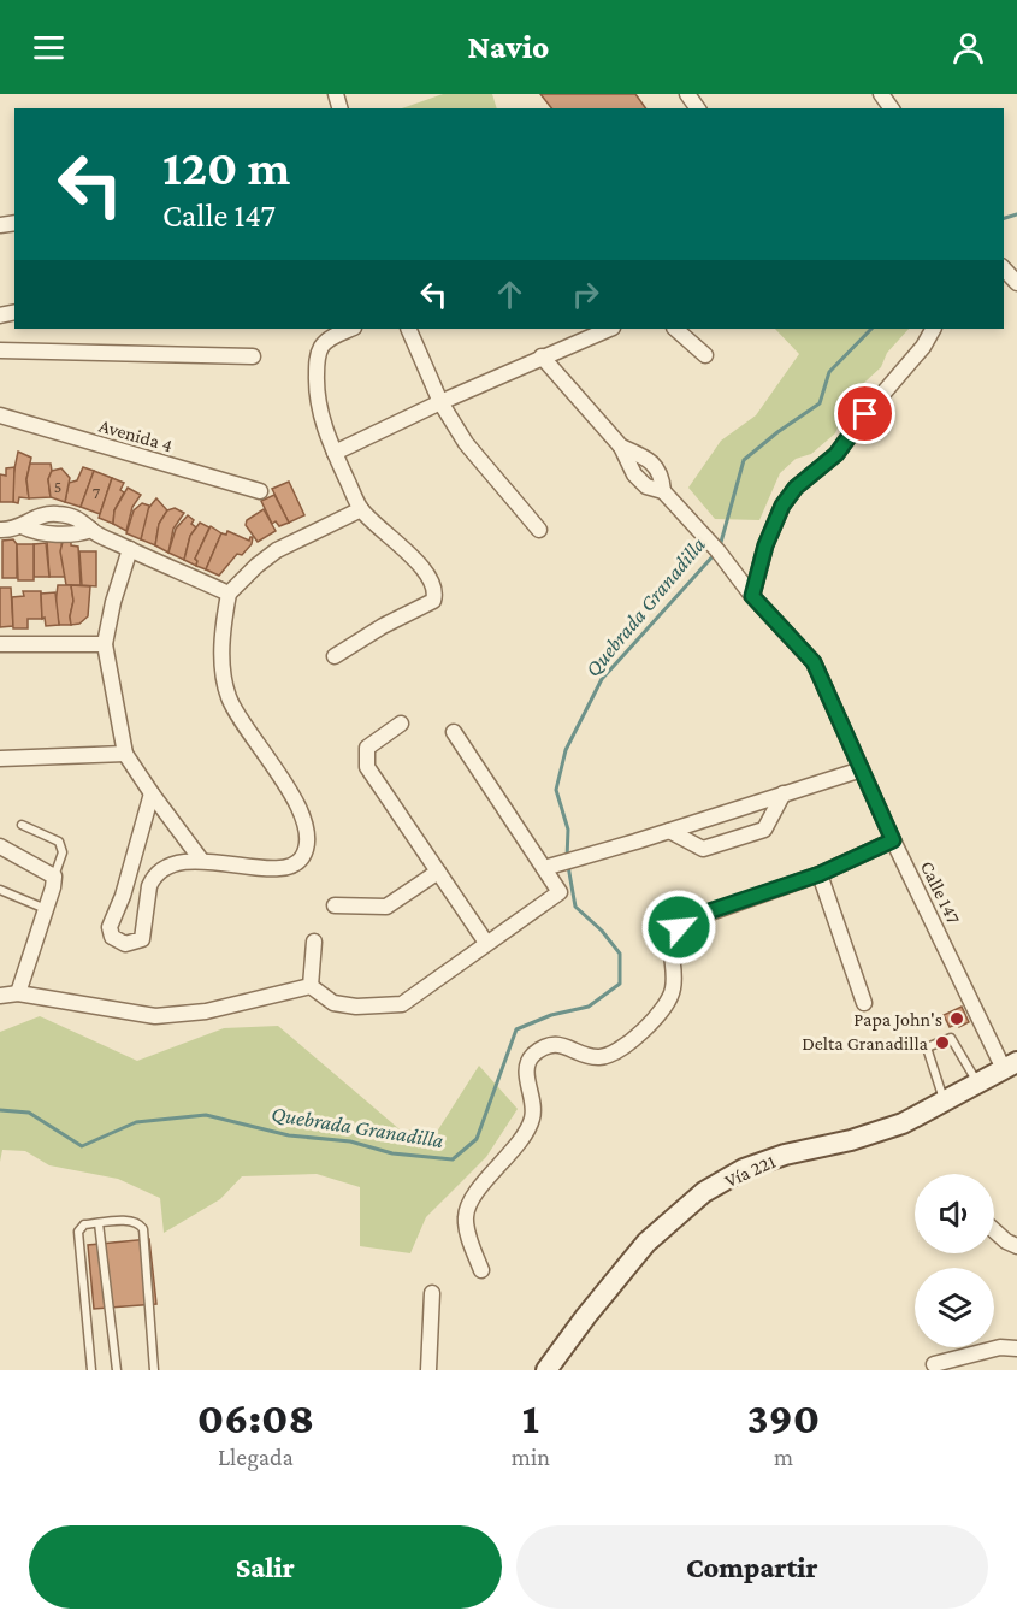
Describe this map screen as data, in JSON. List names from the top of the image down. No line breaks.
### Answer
{"streets":{"main road":["Vía 221"],"street":["Avenida 4","Calle 147"]},"crossings":[["Calle 147","Vía 221"]],"water":["Quebrada Granadilla"],"places":["Papa John's","Delta Granadilla"],"house_numbers":["5","7"],"page":{"header":"Navio","turn":["120 m","Calle 147"],"eta":["06:08","Llegada","1","min","390","m"],"buttons":["Salir","Compartir"]}}
